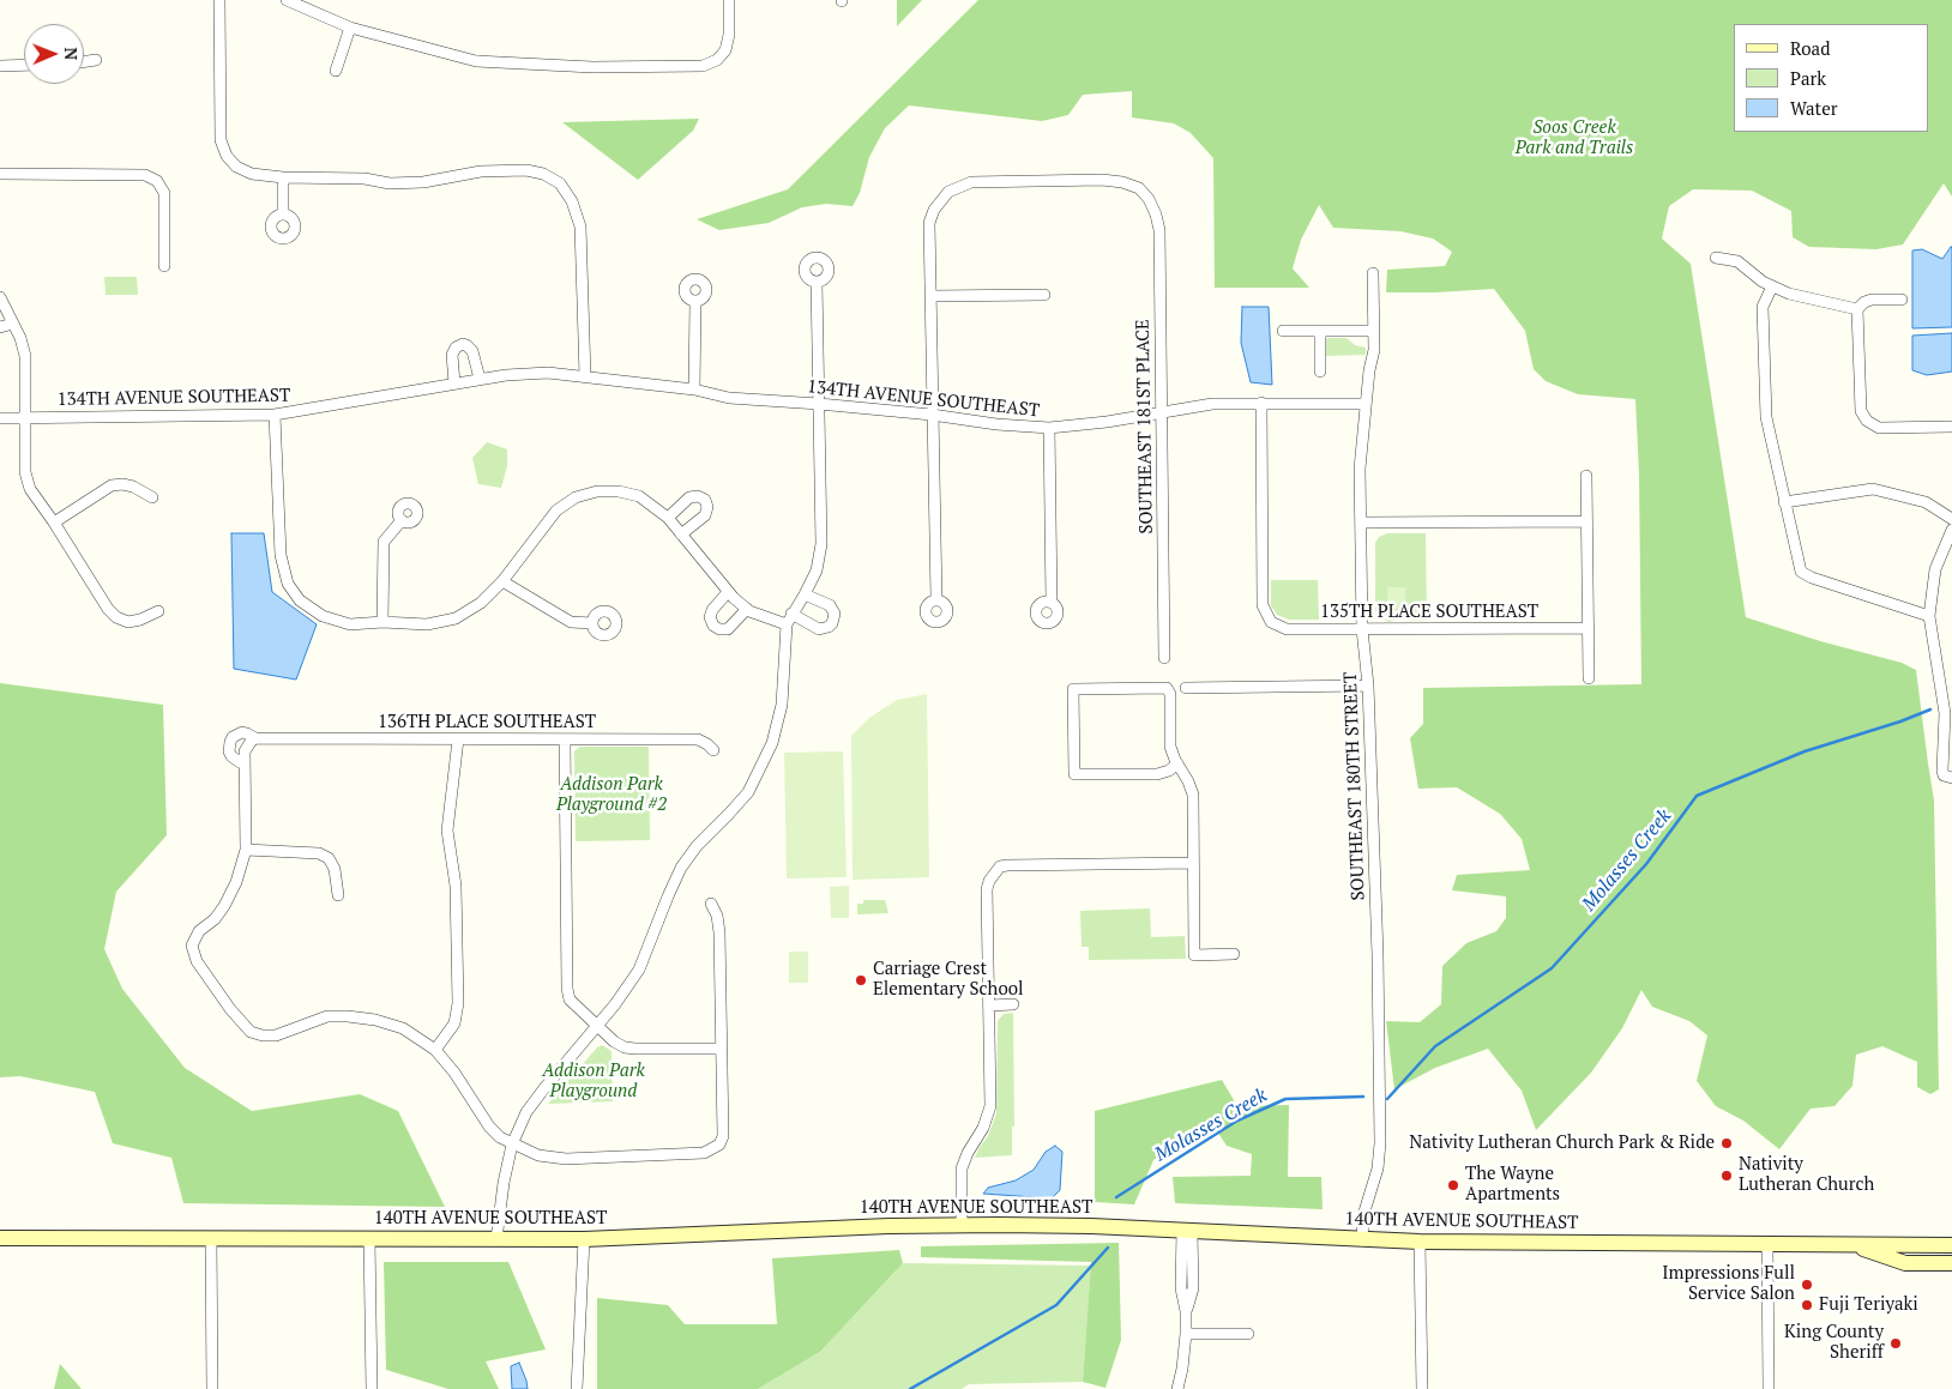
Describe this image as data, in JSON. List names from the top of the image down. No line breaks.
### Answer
{"streets":{"main road":["140TH AVENUE SOUTHEAST"],"street":["134TH AVENUE SOUTHEAST","SOUTHEAST 181ST PLACE","135TH PLACE SOUTHEAST","136TH PLACE SOUTHEAST","SOUTHEAST 180TH STREET"]},"crossings":[["134TH AVENUE SOUTHEAST","SOUTHEAST 181ST PLACE"],["134TH AVENUE SOUTHEAST","135TH PLACE SOUTHEAST"],["134TH AVENUE SOUTHEAST","SOUTHEAST 180TH STREET"],["135TH PLACE SOUTHEAST","SOUTHEAST 180TH STREET"],["SOUTHEAST 180TH STREET","140TH AVENUE SOUTHEAST"]],"water":["Molasses Creek"],"parks":["Soos Creek Park and Trails","Addison Park Playground #2","Addison Park Playground"],"places":["Carriage Crest Elementary School","Nativity Lutheran Church Park & Ride","Nativity Lutheran Church","The Wayne Apartments","Impressions Full Service Salon","Fuji Teriyaki","King County Sheriff"],"legend":["Road","Park","Water"],"north":"right"}
